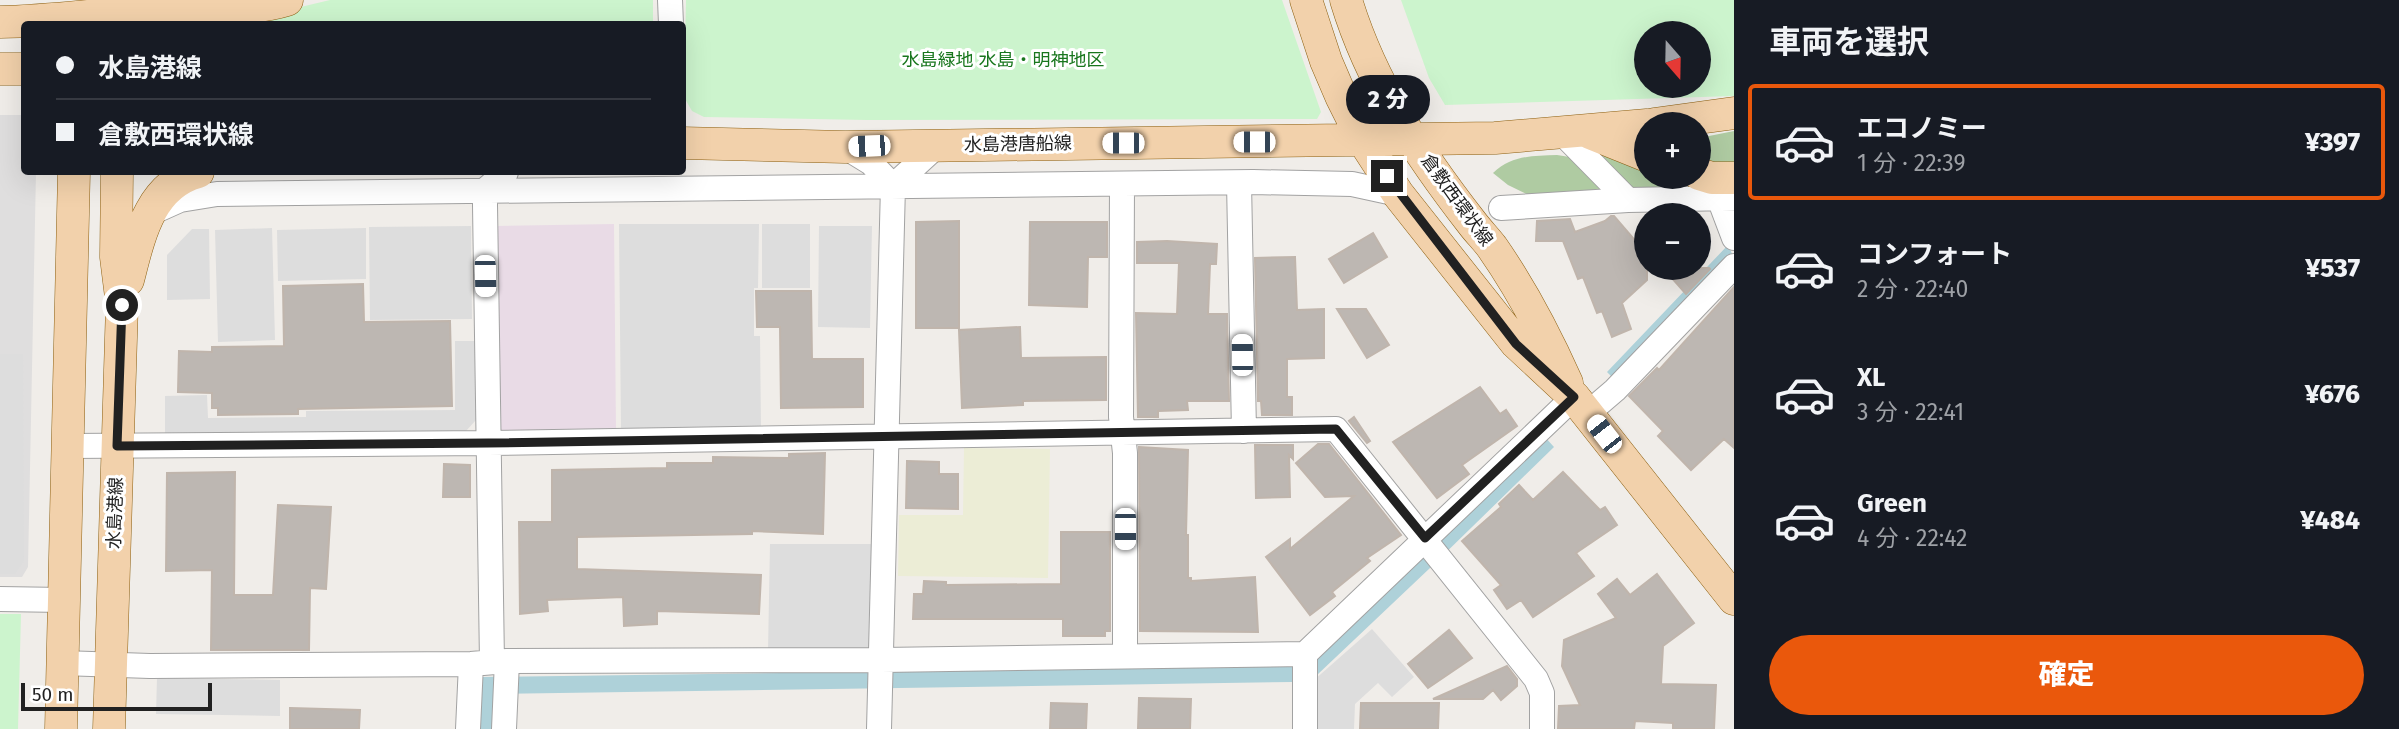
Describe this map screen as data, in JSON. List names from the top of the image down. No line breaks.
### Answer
{"streets":{"main road":["水島港唐船線","倉敷西環状線","水島港線"]},"crossings":[["水島港唐船線","倉敷西環状線"]],"parks":["水島緑地 水島・明神地区"],"scale_bar":"50 m","north":"bottom","page":{"heading":"車両を選択","map_buttons":["+","−"],"banner":["水島港線","倉敷西環状線"],"bubble":"2 分","list":[{"name":"エコノミー","note":"1 分 · 22:39","value":"¥397"},{"name":"コンフォート","note":"2 分 · 22:40","value":"¥537"},{"name":"XL","note":"3 分 · 22:41","value":"¥676"},{"name":"Green","note":"4 分 · 22:42","value":"¥484"}],"buttons":"確定","scale":"50 m"}}
